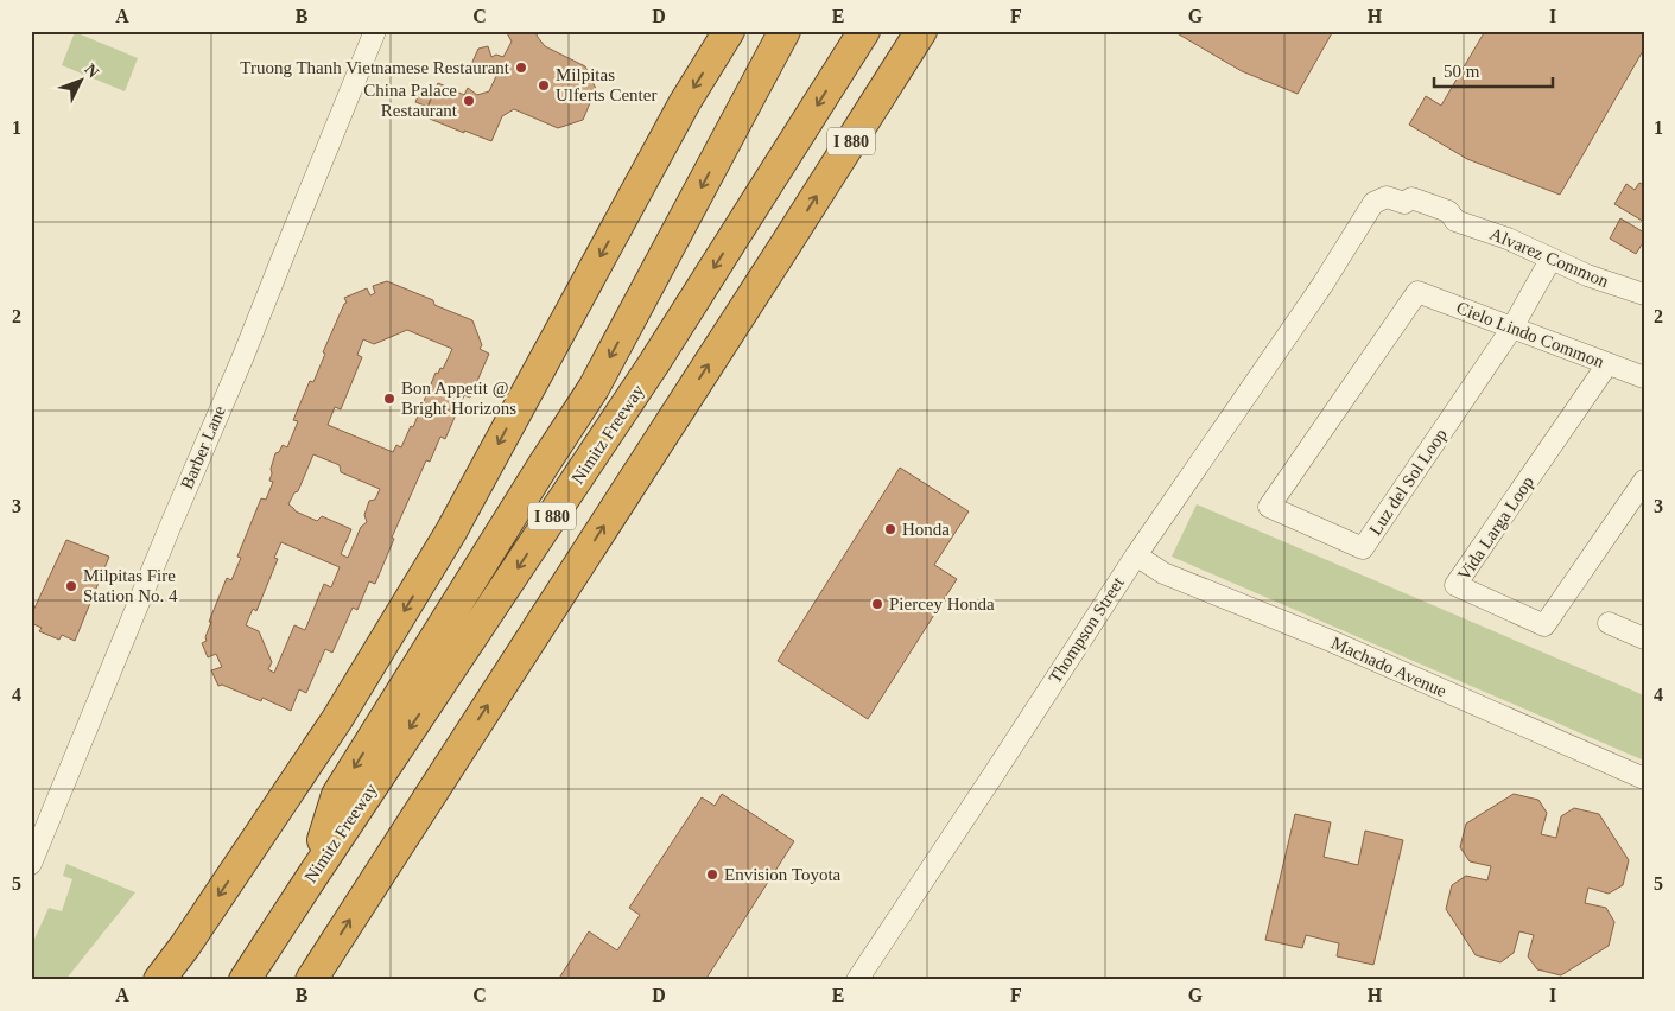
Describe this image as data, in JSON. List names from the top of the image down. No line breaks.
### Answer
{"streets":{"highway":["I 880","Nimitz Freeway"],"street":["Alvarez Common","Cielo Lindo Common","Barber Lane","Luz del Sol Loop","Vida Larga Loop","Thompson Street","Machado Avenue"]},"crossings":[["Alvarez Common","Luz del Sol Loop"],["Alvarez Common","Thompson Street"],["Cielo Lindo Common","Luz del Sol Loop"],["Cielo Lindo Common","Vida Larga Loop"],["Thompson Street","Machado Avenue"]],"places":["Truong Thanh Vietnamese Restaurant","Milpitas Ulferts Center","China Palace Restaurant","Bon Appetit @ Bright Horizons","Honda","Milpitas Fire Station No. 4","Piercey Honda","Envision Toyota"],"scale_bar":"50 m","north":"top right","grid":{"columns":["A","B","C","D","E","F","G","H","I"],"rows":["1","2","3","4","5"]}}
